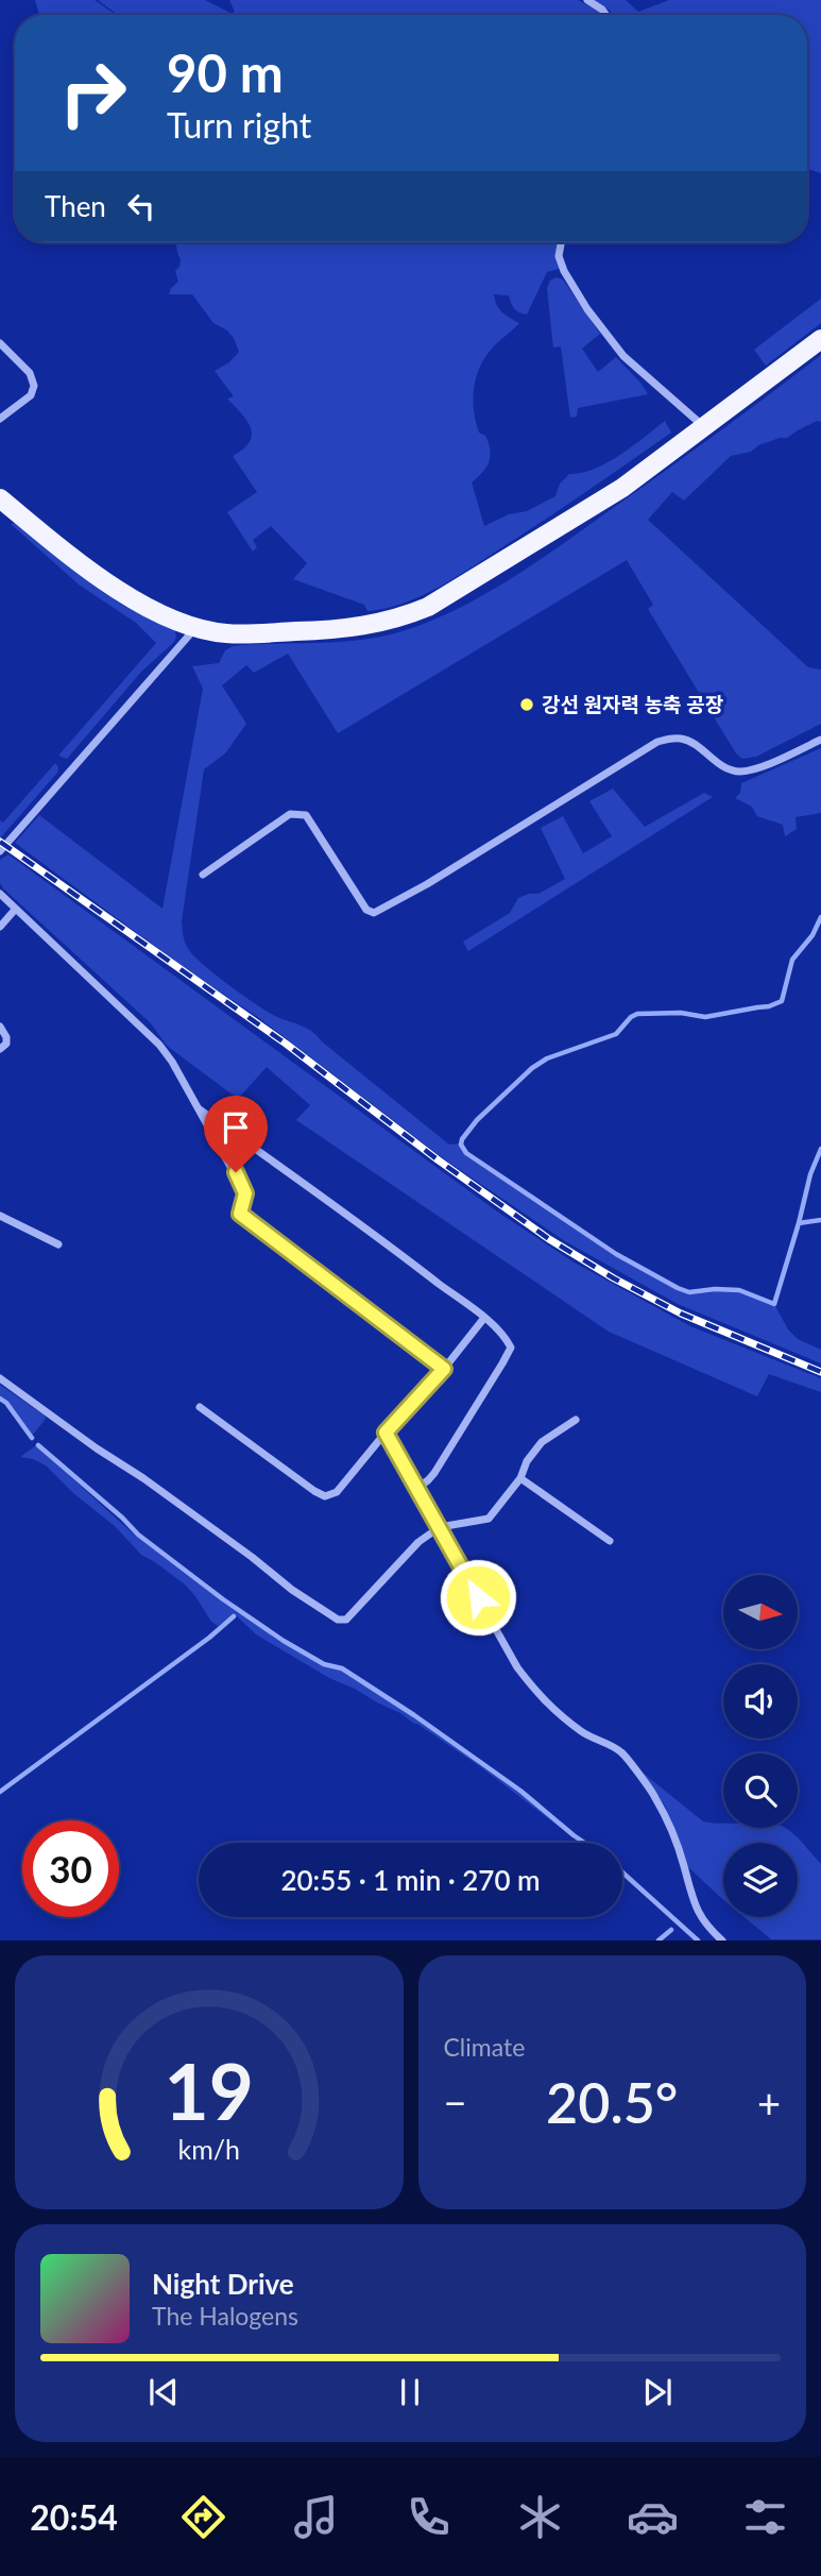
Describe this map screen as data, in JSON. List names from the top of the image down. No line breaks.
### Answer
{"places":["강선 원자력 농축 공장"],"north":"right","page":{"turn":["90 m","Turn right"],"then":"Then","limit":"30","trip":"20:55 · 1 min · 270 m","tile":"Climate","heat":["−","20.5°","+"],"song":["Night Drive","The Halogens"],"tabs":"20:54","gauge":["19","km/h"]}}
